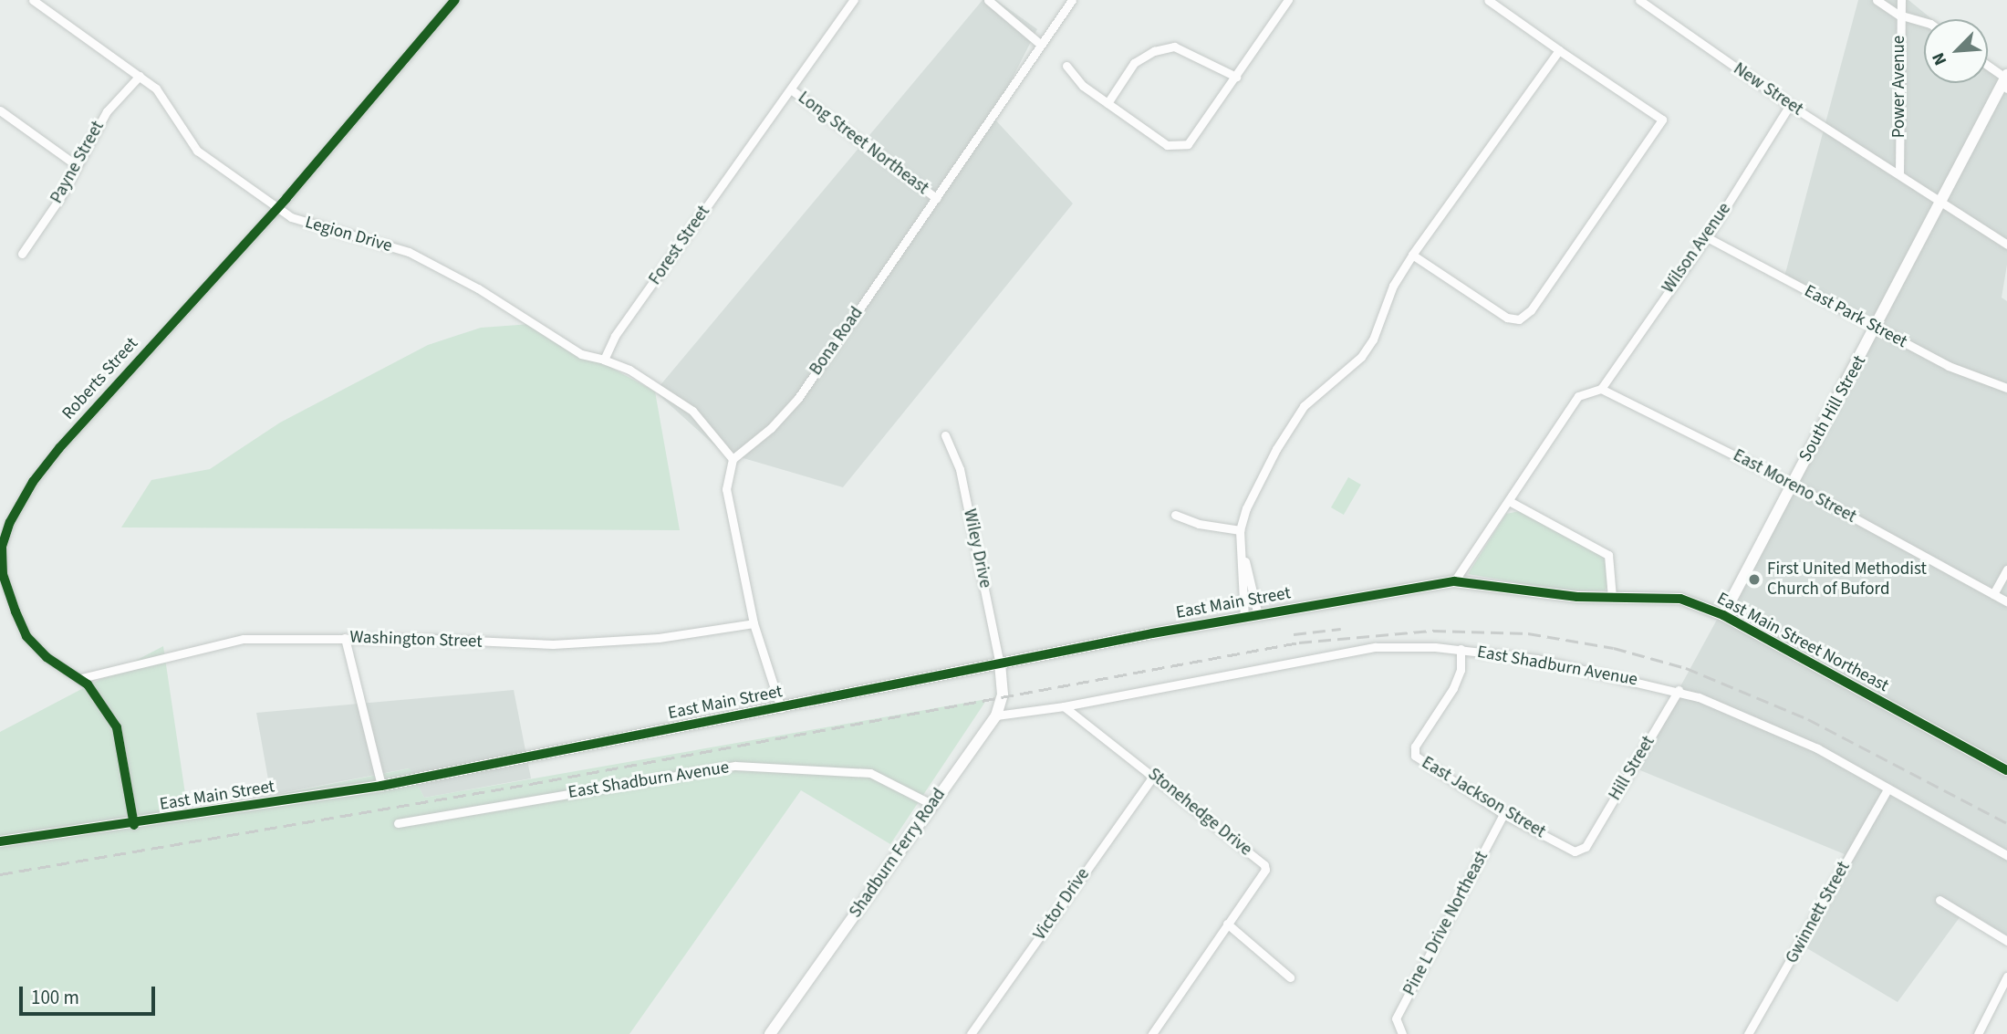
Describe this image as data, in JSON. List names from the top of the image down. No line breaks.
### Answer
{"streets":{"street":["Power Avenue","New Street","Long Street Northeast","Payne Street","Legion Drive","Forest Street","Wilson Avenue","East Park Street","Bona Road","Roberts Street","South Hill Street","East Moreno Street","Wiley Drive","East Main Street","Washington Street","East Main Street Northeast","East Shadburn Avenue","Hill Street","East Jackson Street","Stonehedge Drive","Shadburn Ferry Road","Victor Drive","Gwinnett Street","Pine L Drive Northeast"]},"crossings":[["Power Avenue","New Street"],["New Street","Wilson Avenue"],["Long Street Northeast","Forest Street"],["Long Street Northeast","Bona Road"],["Payne Street","Legion Drive"],["Legion Drive","Forest Street"],["Legion Drive","Roberts Street"],["Wilson Avenue","East Park Street"],["Wilson Avenue","East Moreno Street"],["East Park Street","South Hill Street"],["Roberts Street","East Main Street"],["Roberts Street","Washington Street"],["South Hill Street","East Moreno Street"],["South Hill Street","East Main Street Northeast"],["Wiley Drive","East Main Street"],["Wiley Drive","Shadburn Ferry Road"],["East Main Street","East Main Street Northeast"],["East Main Street","Shadburn Ferry Road"],["East Shadburn Avenue","Hill Street"],["East Shadburn Avenue","East Jackson Street"],["East Shadburn Avenue","Stonehedge Drive"],["East Shadburn Avenue","Shadburn Ferry Road"],["East Shadburn Avenue","Gwinnett Street"],["Hill Street","East Jackson Street"],["East Jackson Street","Pine L Drive Northeast"],["Stonehedge Drive","Victor Drive"]],"places":["First United Methodist Church of Buford"],"scale_bar":"100 m","north":"bottom left"}
